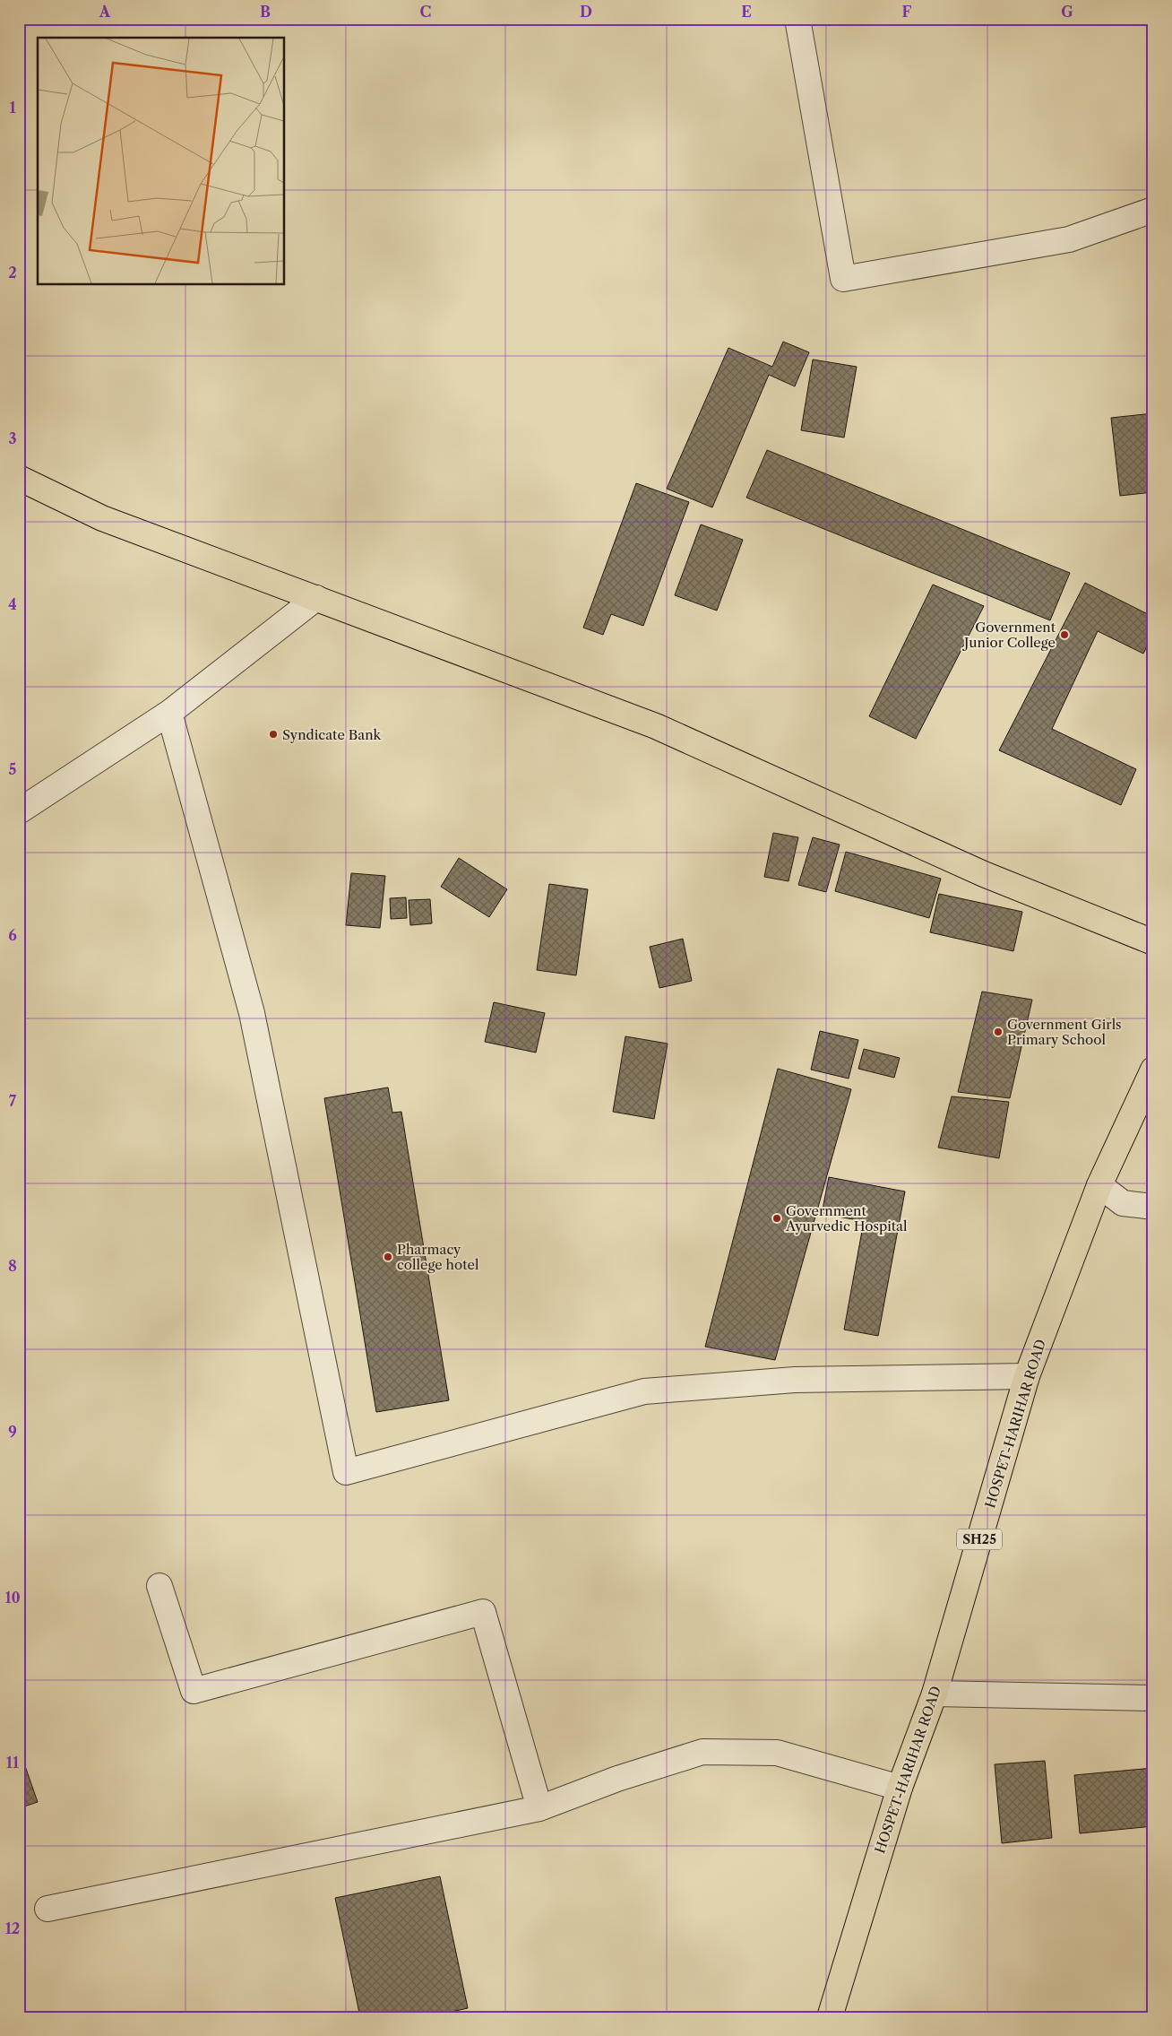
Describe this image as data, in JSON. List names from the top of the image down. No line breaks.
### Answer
{"streets":{"main road":["HOSPET-HARIHAR ROAD","SH25"]},"places":["Government Junior College","Syndicate Bank","Government Girls Primary School","Government Ayurvedic Hospital","Pharmacy college hotel"],"grid":{"columns":["A","B","C","D","E","F","G"],"rows":["1","2","3","4","5","6","7","8","9","10","11","12"]}}
